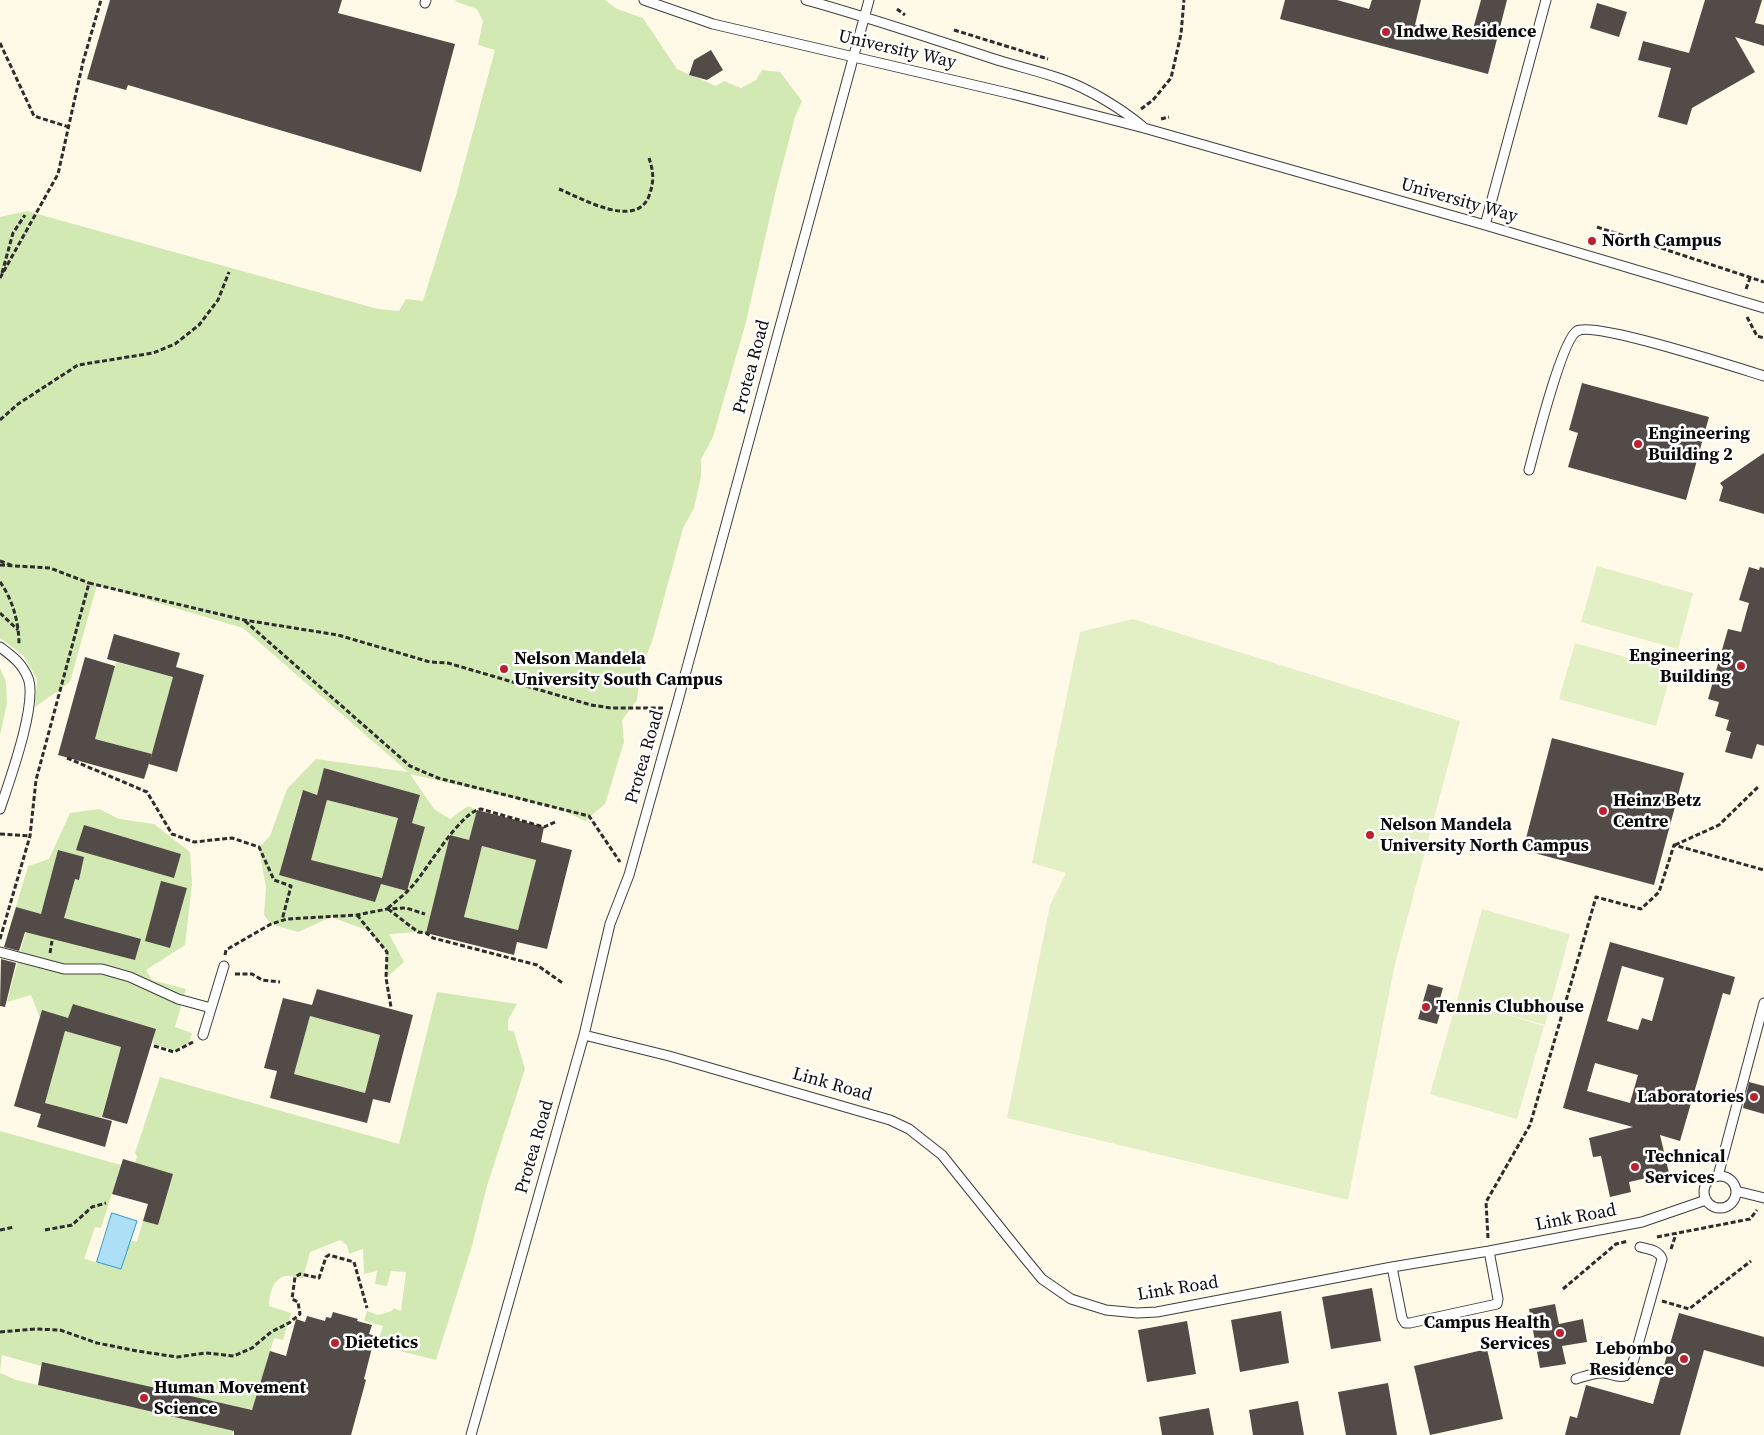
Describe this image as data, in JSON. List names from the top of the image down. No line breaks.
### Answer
{"streets":{"lane":["University Way","Protea Road","Link Road"]},"crossings":[["University Way","Protea Road"],["Protea Road","Link Road"]],"places":["Indwe Residence","North Campus","Engineering Building 2","Engineering Building","Nelson Mandela University South Campus","Heinz Betz Centre","Nelson Mandela University North Campus","Tennis Clubhouse","Laboratories","Technical Services","Campus Health Services","Dietetics","Lebombo Residence","Human Movement Science"]}
